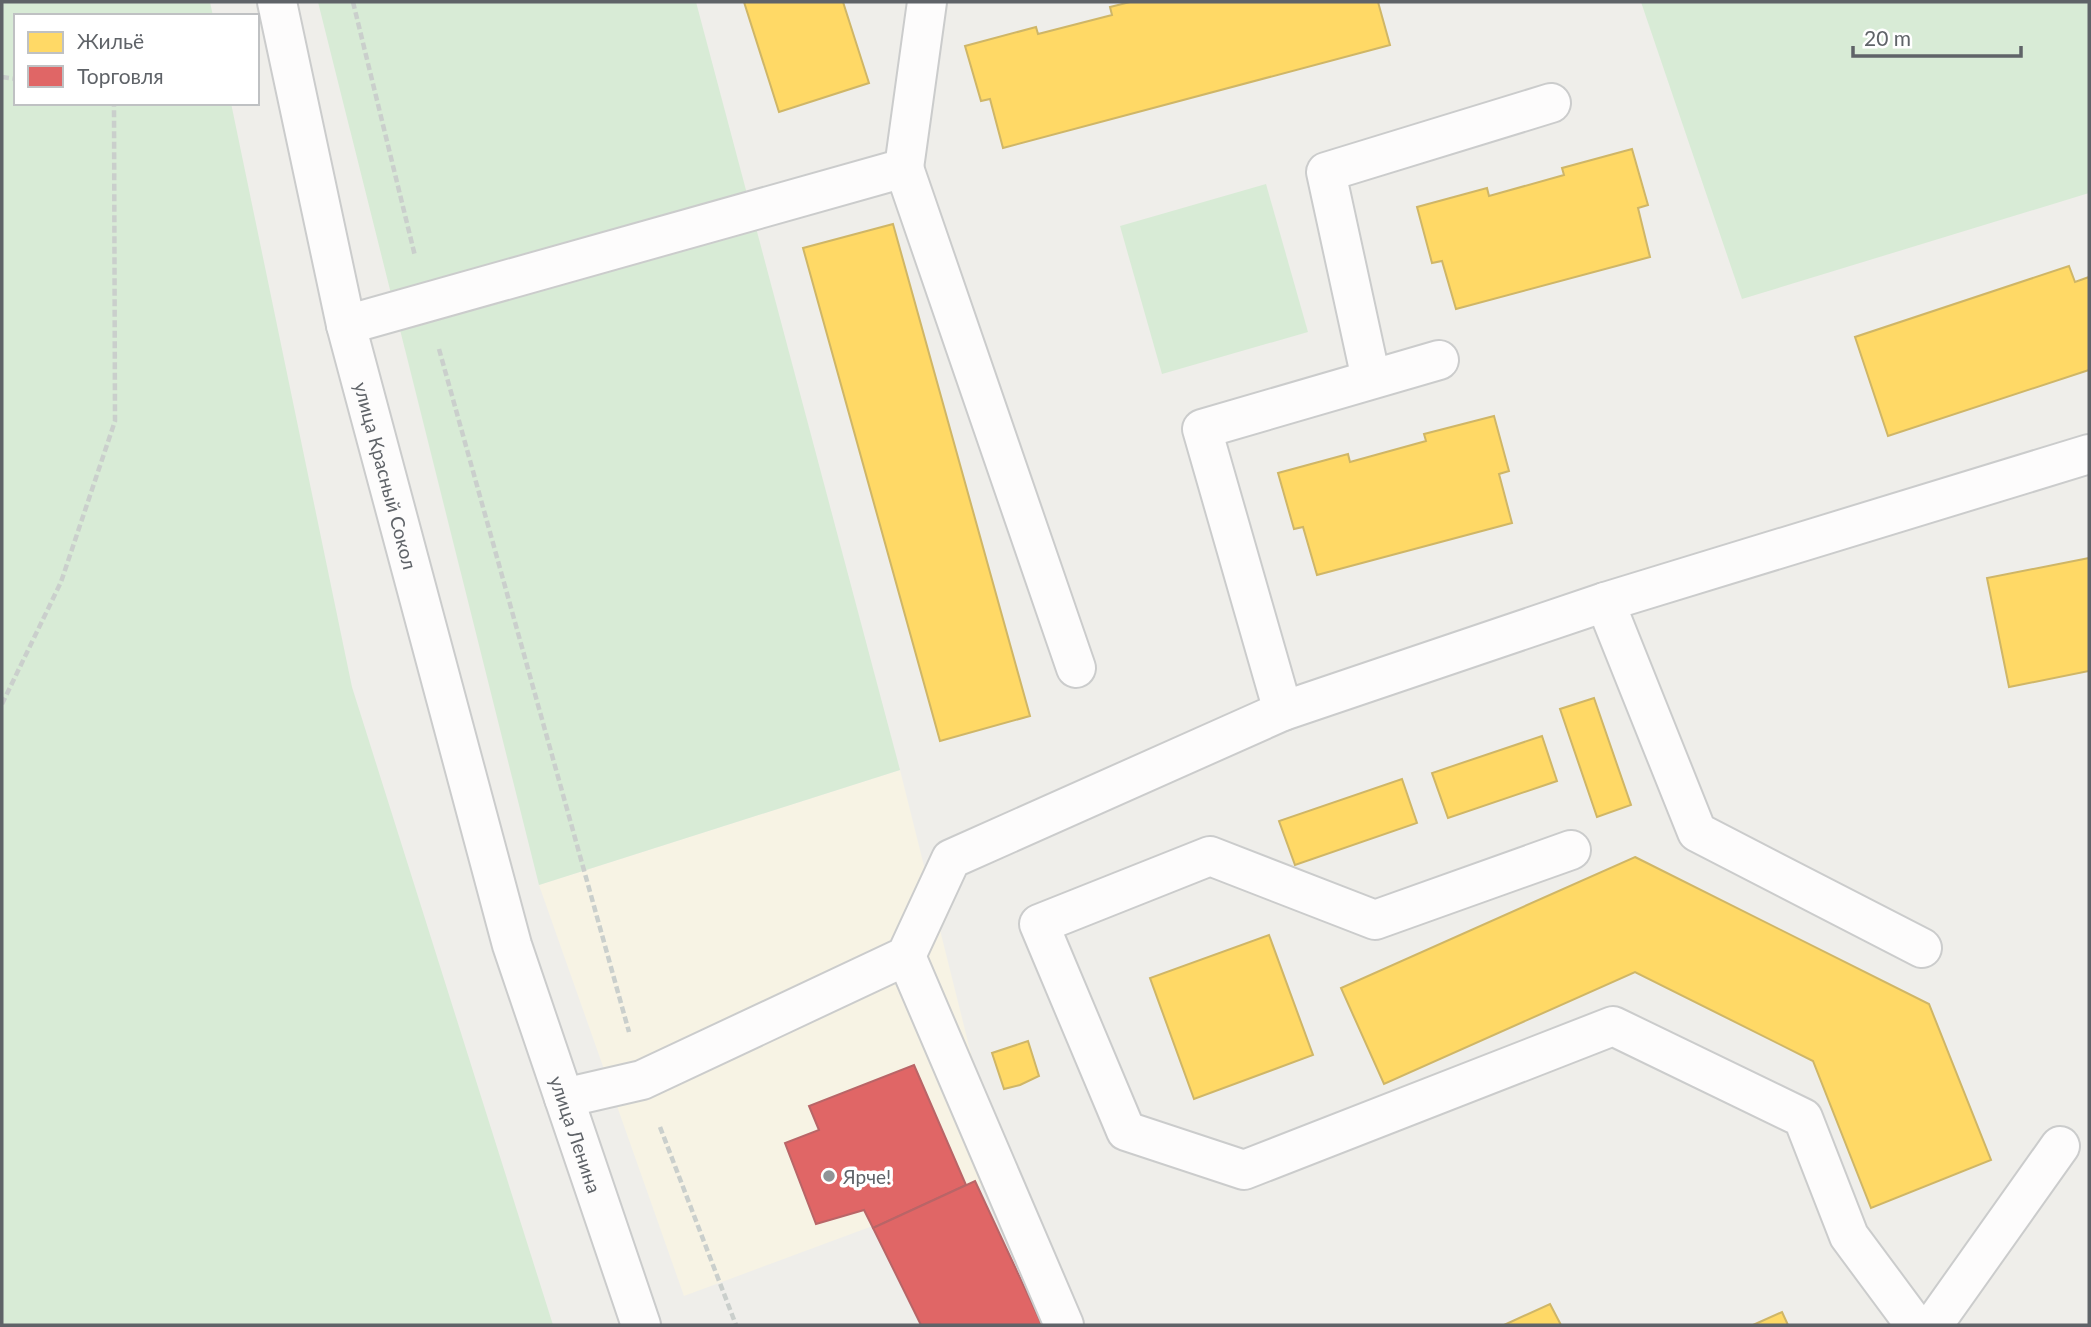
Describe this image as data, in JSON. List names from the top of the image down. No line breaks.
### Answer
{"streets":{"street":["улица Красный Сокол","улица Ленина"]},"crossings":[["улица Красный Сокол","улица Ленина"]],"places":["Ярче!"],"legend":["Жильё","Торговля"],"scale_bar":"20 m"}
